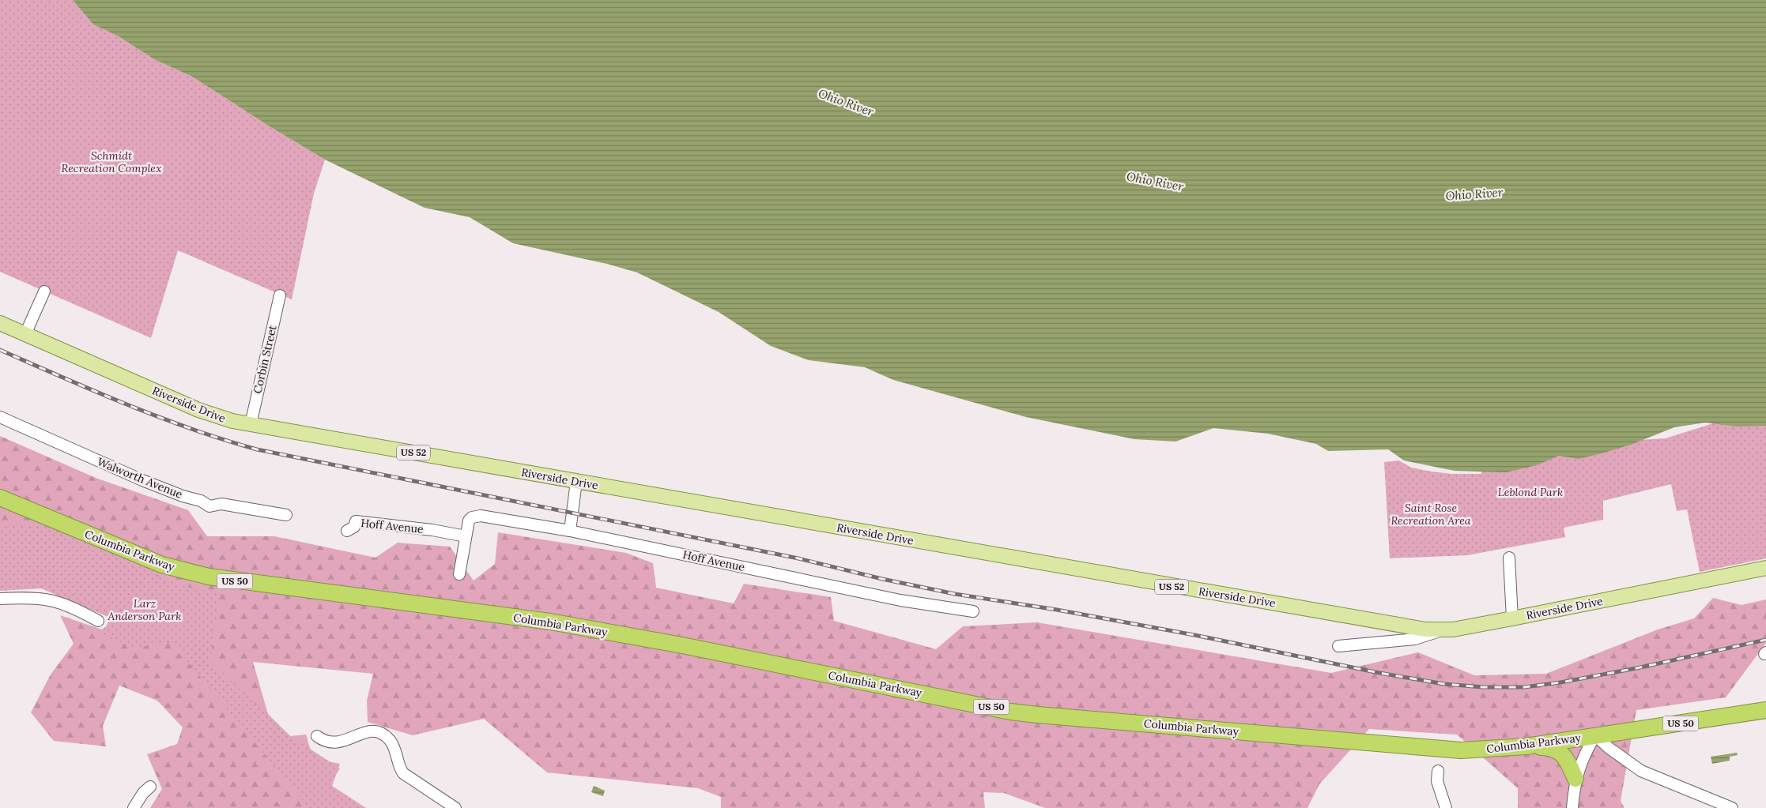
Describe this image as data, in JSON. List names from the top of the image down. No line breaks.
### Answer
{"streets":{"highway":["Columbia Parkway","US 50"],"main road":["Riverside Drive","US 52"],"street":["Corbin Street","Walworth Avenue","Hoff Avenue"]},"crossings":[["Corbin Street","Riverside Drive"]],"water":["Ohio River"],"parks":["Schmidt Recreation Complex","Leblond Park","Saint Rose Recreation Area","Larz Anderson Park"]}
